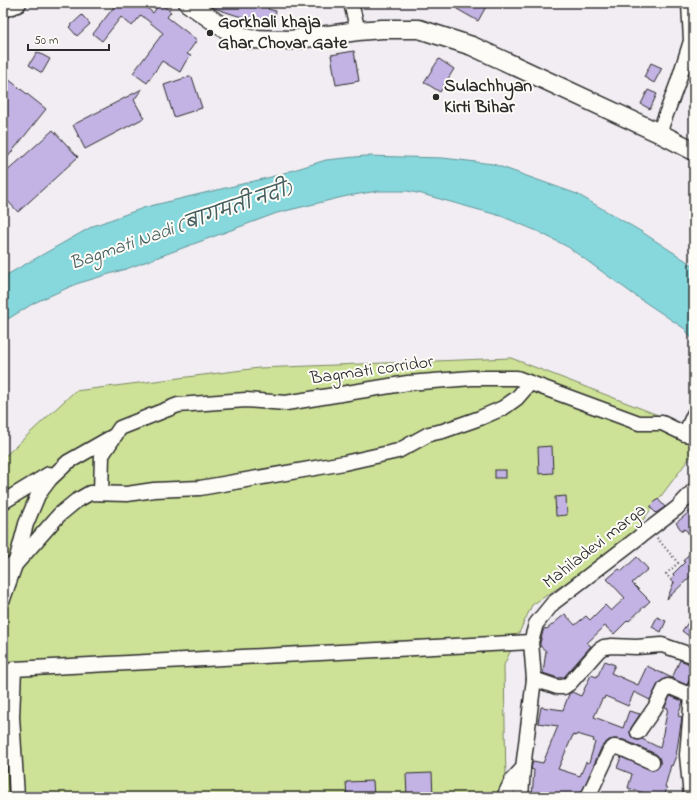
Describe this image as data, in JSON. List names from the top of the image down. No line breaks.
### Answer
{"streets":{"street":["Bagmati corridor","Mahiladevi marga"]},"water":["Bagmati Nadi (बागमती नदी)"],"places":["Gorkhali khaja Ghar Chovar Gate","Sulachhyan Kirti Bihar"],"scale_bar":"50 m"}
